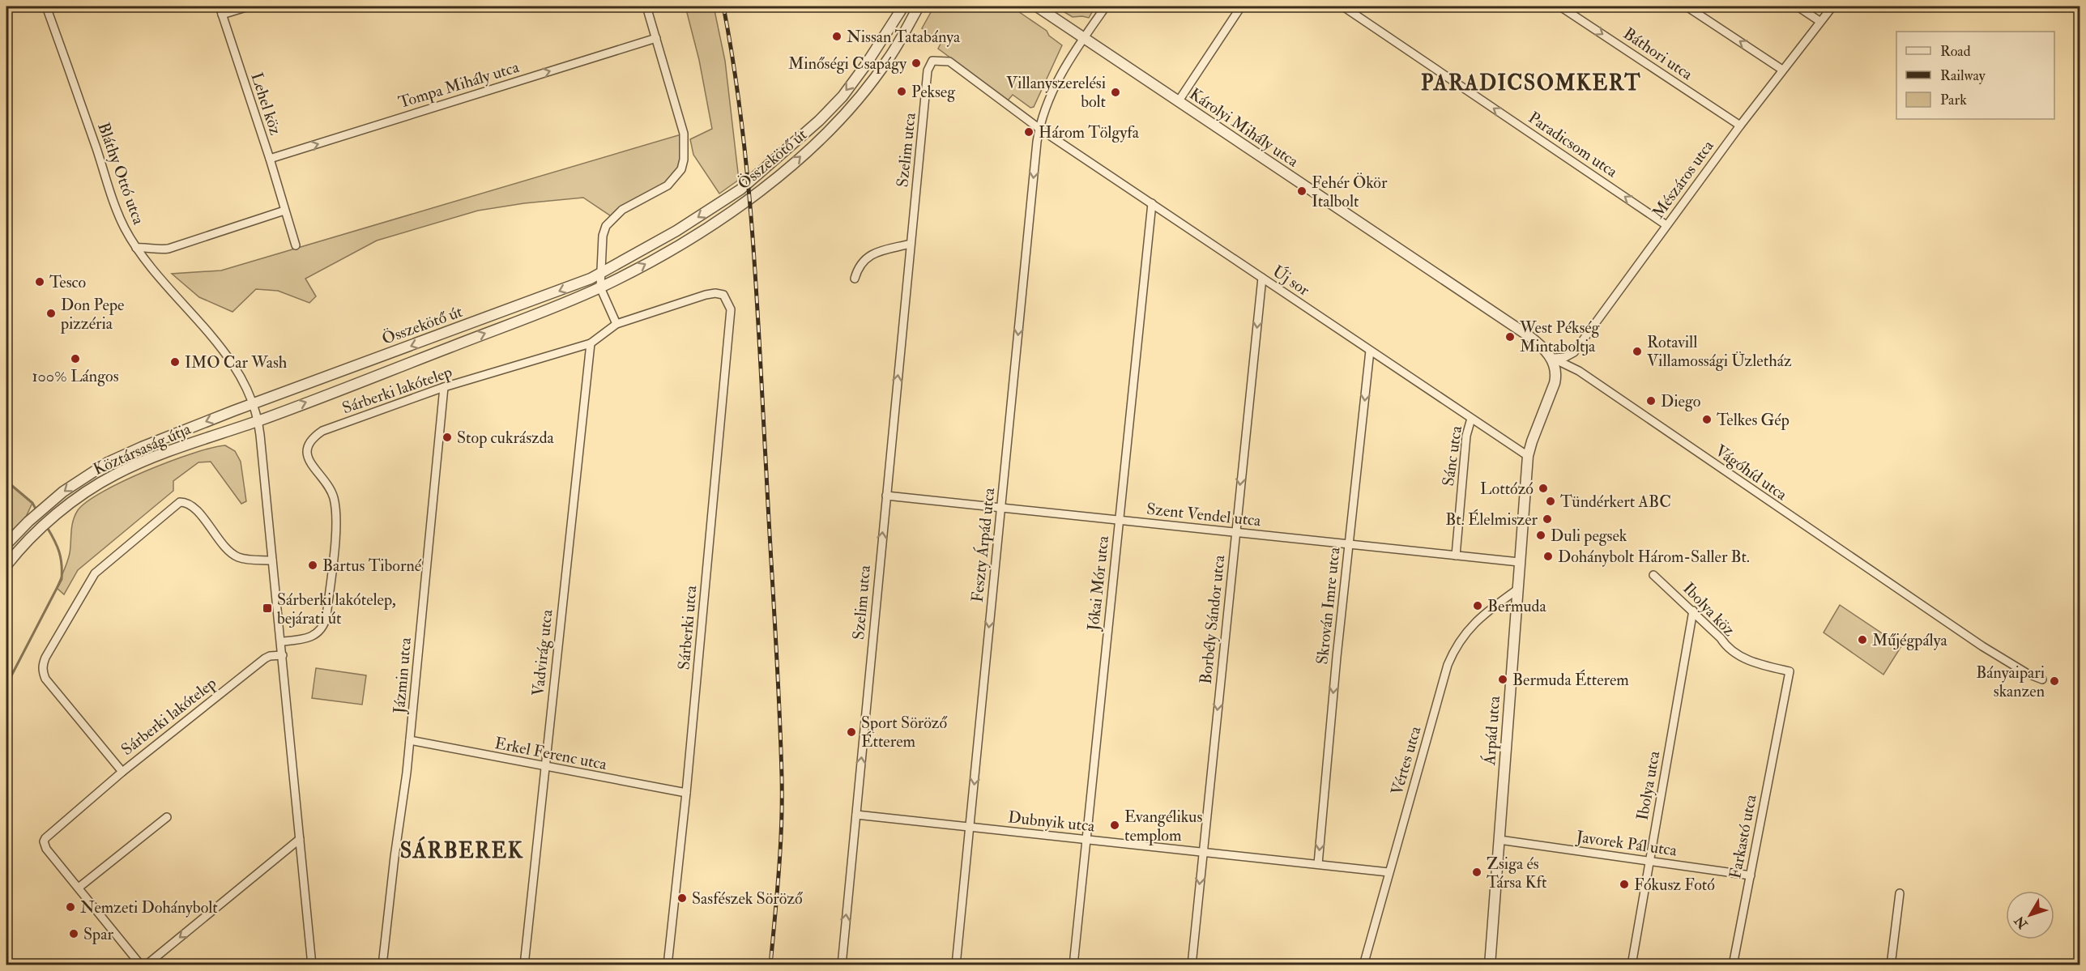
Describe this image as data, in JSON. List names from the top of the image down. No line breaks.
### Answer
{"streets":{"street":["Báthori utca","Tompa Mihály utca","Lehel köz","Károlyi Mihály utca","Paradicsom utca","Szelim utca","Összekötő út","Bláthy Ottó utca","Mészáros utca","Új sor","Sárberki lakótelep","Köztársaság útja","Sánc utca","Vágóhíd utca","Szent Vendel utca","Feszty Árpád utca","Jókai Mór utca","Skrován Imre utca","Ibolya köz","Borbély Sándor utca","Sárberki utca","Vadvirág utca","Jázmin utca","Árpád utca","Erkel Ferenc utca","Vértes utca","Ibolya utca","Dubnyik utca","Farkastó utca","Javorek Pál utca"]},"crossings":[["Báthori utca","Mészáros utca"],["Tompa Mihály utca","Lehel köz"],["Károlyi Mihály utca","Mészáros utca"],["Károlyi Mihály utca","Vágóhíd utca"],["Károlyi Mihály utca","Feszty Árpád utca"],["Károlyi Mihály utca","Árpád utca"],["Paradicsom utca","Mészáros utca"],["Szelim utca","Új sor"],["Szelim utca","Szent Vendel utca"],["Szelim utca","Dubnyik utca"],["Összekötő út","Bláthy Ottó utca"],["Összekötő út","Köztársaság útja"],["Bláthy Ottó utca","Sárberki lakótelep"],["Bláthy Ottó utca","Köztársaság útja"],["Mészáros utca","Vágóhíd utca"],["Mészáros utca","Árpád utca"],["Új sor","Sánc utca"],["Új sor","Feszty Árpád utca"],["Új sor","Jókai Mór utca"],["Új sor","Skrován Imre utca"],["Új sor","Borbély Sándor utca"],["Új sor","Árpád utca"],["Sárberki lakótelep","Sárberki utca"],["Sárberki lakótelep","Vadvirág utca"],["Sárberki lakótelep","Jázmin utca"],["Sánc utca","Szent Vendel utca"],["Vágóhíd utca","Árpád utca"],["Szent Vendel utca","Feszty Árpád utca"],["Szent Vendel utca","Jókai Mór utca"],["Szent Vendel utca","Skrován Imre utca"],["Szent Vendel utca","Borbély Sándor utca"],["Szent Vendel utca","Árpád utca"],["Feszty Árpád utca","Dubnyik utca"],["Jókai Mór utca","Dubnyik utca"],["Skrován Imre utca","Dubnyik utca"],["Ibolya köz","Ibolya utca"],["Ibolya köz","Farkastó utca"],["Borbély Sándor utca","Dubnyik utca"],["Sárberki utca","Erkel Ferenc utca"],["Vadvirág utca","Erkel Ferenc utca"],["Jázmin utca","Erkel Ferenc utca"],["Árpád utca","Vértes utca"],["Árpád utca","Javorek Pál utca"],["Vértes utca","Dubnyik utca"],["Ibolya utca","Javorek Pál utca"],["Farkastó utca","Javorek Pál utca"]],"one_way":["Báthori utca","Tompa Mihály utca","Paradicsom utca","Szelim utca","Feszty Árpád utca","Skrován Imre utca","Borbély Sándor utca"],"districts":["PARADICSOMKERT","SÁRBEREK"],"places":{"other":["Nissan Tatabánya","Minőségi Csapágy","Pekseg","Villanyszerelési bolt","Három Tölgyfa","Fehér Ökör Italbolt","Tesco","Don Pepe pizzéria","West Pékség Mintaboltja","Rotavill Villamossági Üzletház","100% Lángos","IMO Car Wash","Diego","Telkes Gép","Stop cukrászda","Lottózó","Tündérkert ABC","Bt. Élelmiszer","Duli pegsek","Dohánybolt Három-Saller Bt.","Bartus Tiborné","Bermuda","Műjégpálya","Bermuda Étterem","Bányaipari skanzen","Sport Söröző Étterem","Evangélikus templom","Zsiga és Társa Kft","Fókusz Fotó","Sasfészek Söröző","Nemzeti Dohánybolt","Spar"],"transit":["Sárberki lakótelep, bejárati út"]},"legend":["Road","Railway","Park"],"north":"bottom left"}
